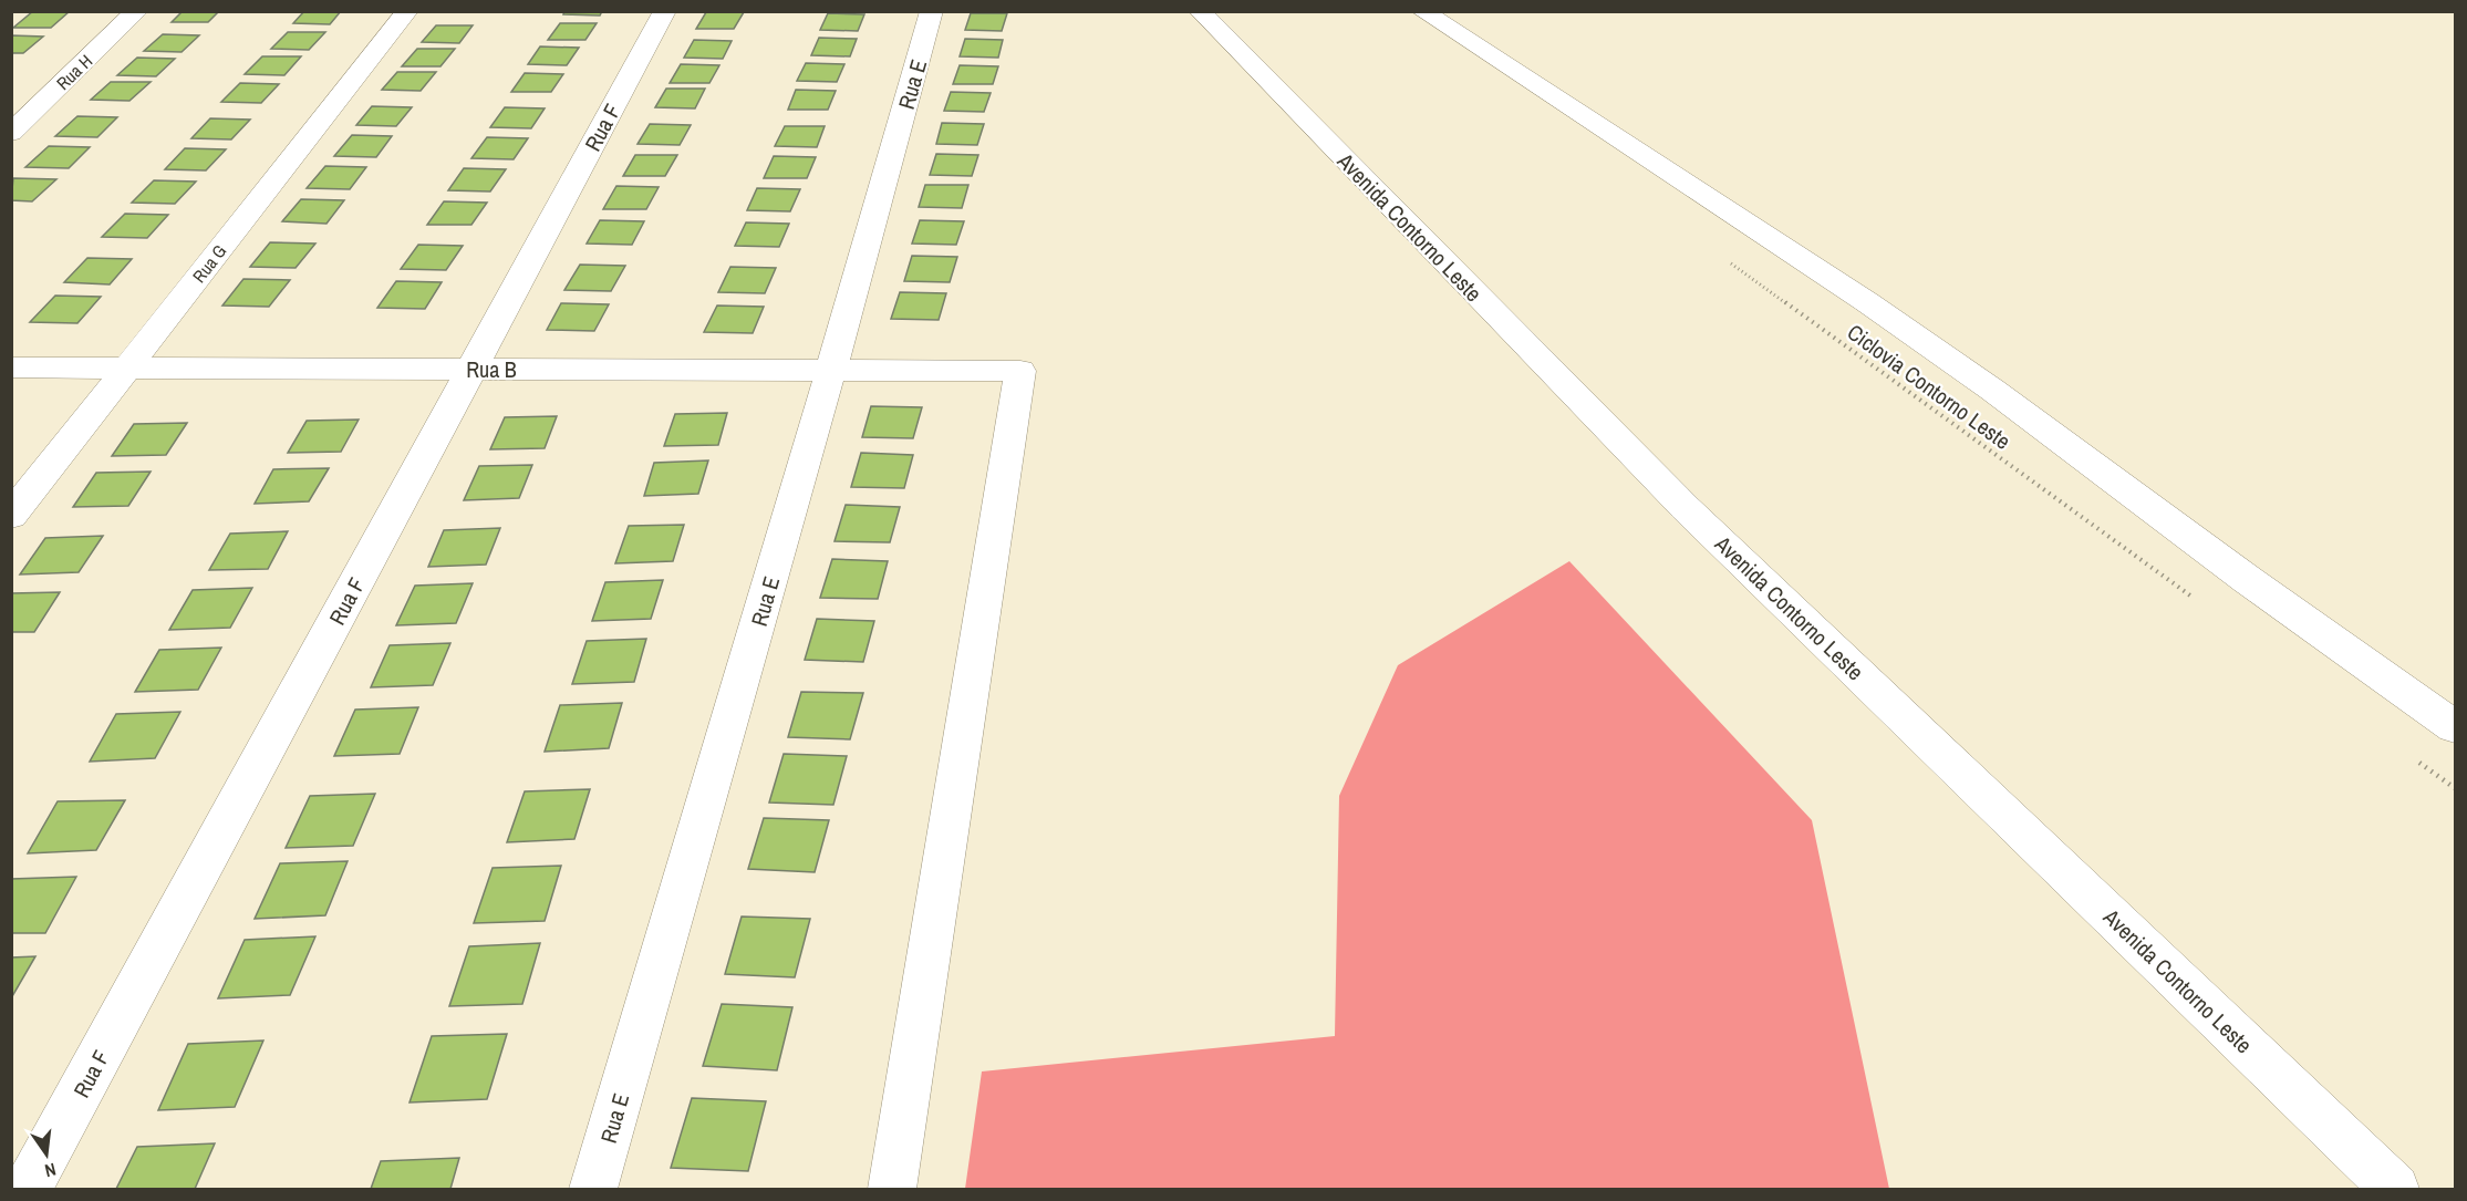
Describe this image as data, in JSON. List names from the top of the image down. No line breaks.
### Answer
{"streets":{"street":["Rua H","Rua E","Rua F","Avenida Contorno Leste","Rua G","Rua B"],"path":["Ciclovia Contorno Leste"]},"crossings":[["Rua E","Rua B"],["Rua F","Rua B"],["Rua G","Rua B"]],"north":"bottom"}
